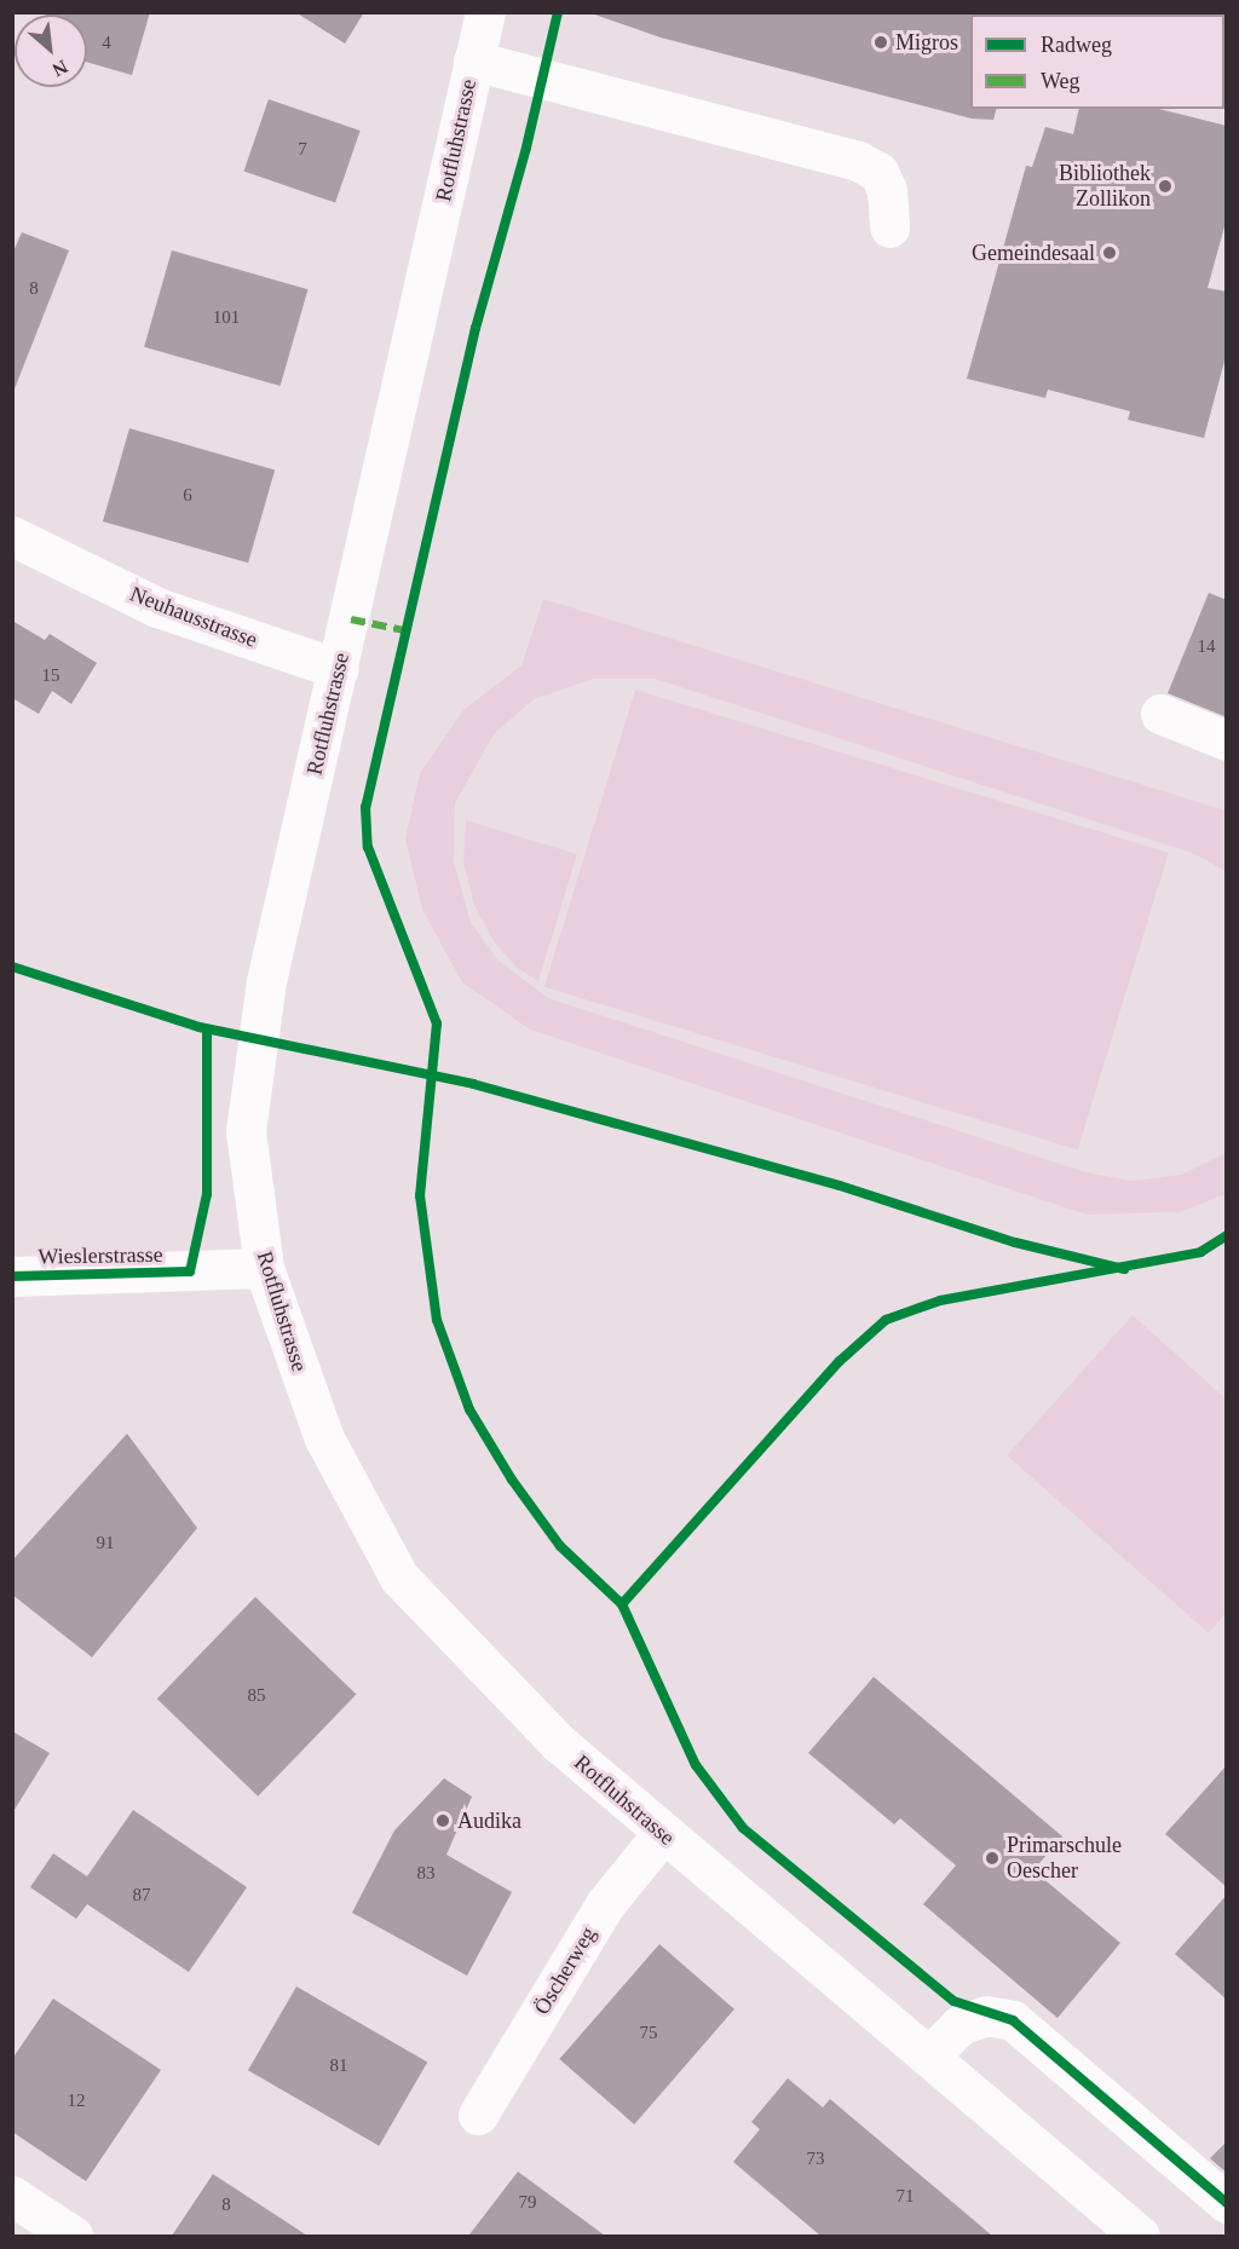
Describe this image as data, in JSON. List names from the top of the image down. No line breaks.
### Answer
{"streets":{"main road":["Rotfluhstrasse","Neuhausstrasse","Wieslerstrasse","Öscherweg"]},"crossings":[["Rotfluhstrasse","Neuhausstrasse"],["Rotfluhstrasse","Wieslerstrasse"],["Rotfluhstrasse","Öscherweg"]],"places":["Migros","Bibliothek Zollikon","Gemeindesaal","Audika","Primarschule Oescher"],"house_numbers":["4","7","8","101","6","14","15","91","85","83","87","75","81","12","73","71","79","8"],"legend":["Radweg","Weg"],"north":"bottom right"}
